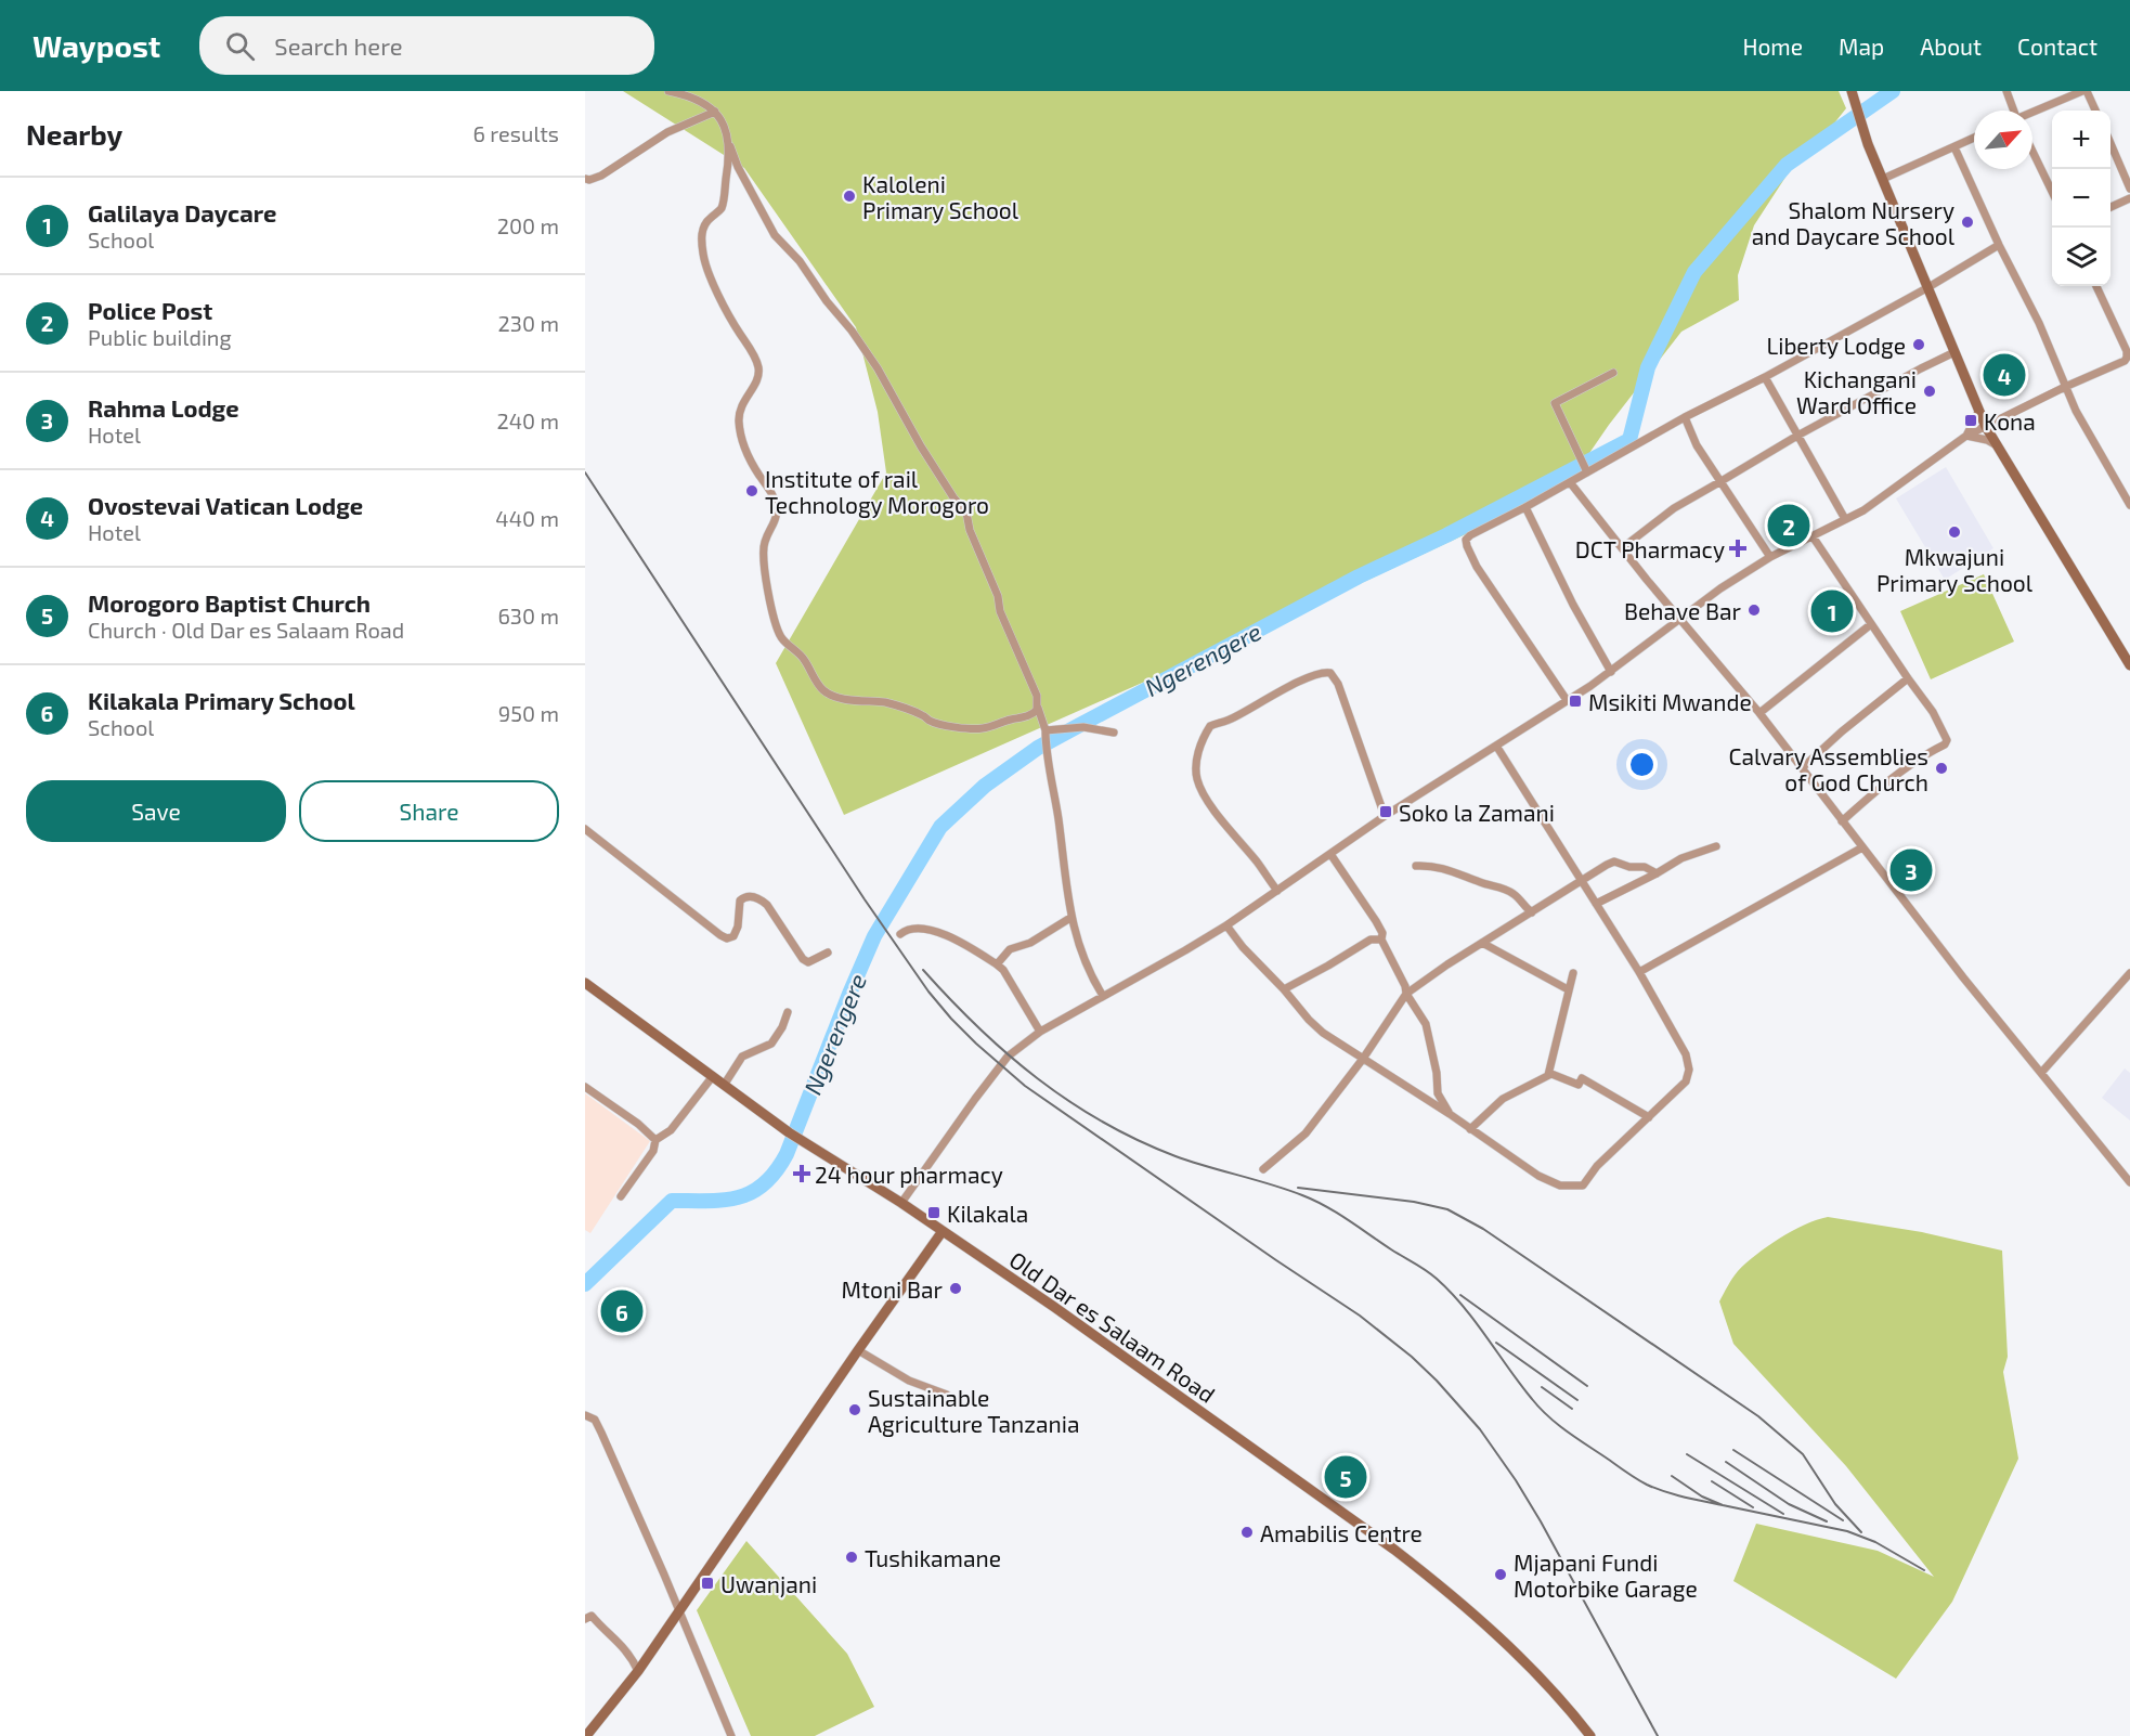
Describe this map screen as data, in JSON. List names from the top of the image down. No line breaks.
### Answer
{"streets":{"main road":["Old Dar es Salaam Road"]},"water":["Ngerengere"],"places":{"other":["Kaloleni Primary School","Shalom Nursery and Daycare School","Liberty Lodge","Kichangani Ward Office","Institute of rail Technology Morogoro","Mkwajuni Primary School","Behave Bar","Calvary Assemblies of God Church","Mtoni Bar","Sustainable Agriculture Tanzania","Amabilis Centre","Tushikamane","Mjapani Fundi Motorbike Garage"],"transit":["Kona","Msikiti Mwande","Soko la Zamani","Kilakala","Uwanjani"],"health":["DCT Pharmacy","24 hour pharmacy"]},"north":"top right","page":{"header":"Waypost","search":"Search here","nav":["Home","Map","About","Contact"],"heading":["Nearby","6 results"],"map_buttons":["+","−"],"list":[{"mark":"1","name":"Galilaya Daycare","note":"School","value":"200 m"},{"mark":"2","name":"Police Post","note":"Public building","value":"230 m"},{"mark":"3","name":"Rahma Lodge","note":"Hotel","value":"240 m"},{"mark":"4","name":"Ovostevai Vatican Lodge","note":"Hotel","value":"440 m"},{"mark":"5","name":"Morogoro Baptist Church","note":"Church · Old Dar es Salaam Road","value":"630 m"},{"mark":"6","name":"Kilakala Primary School","note":"School","value":"950 m"}],"pins":["4","2","1","3","6","5"],"buttons":["Save","Share"]}}
